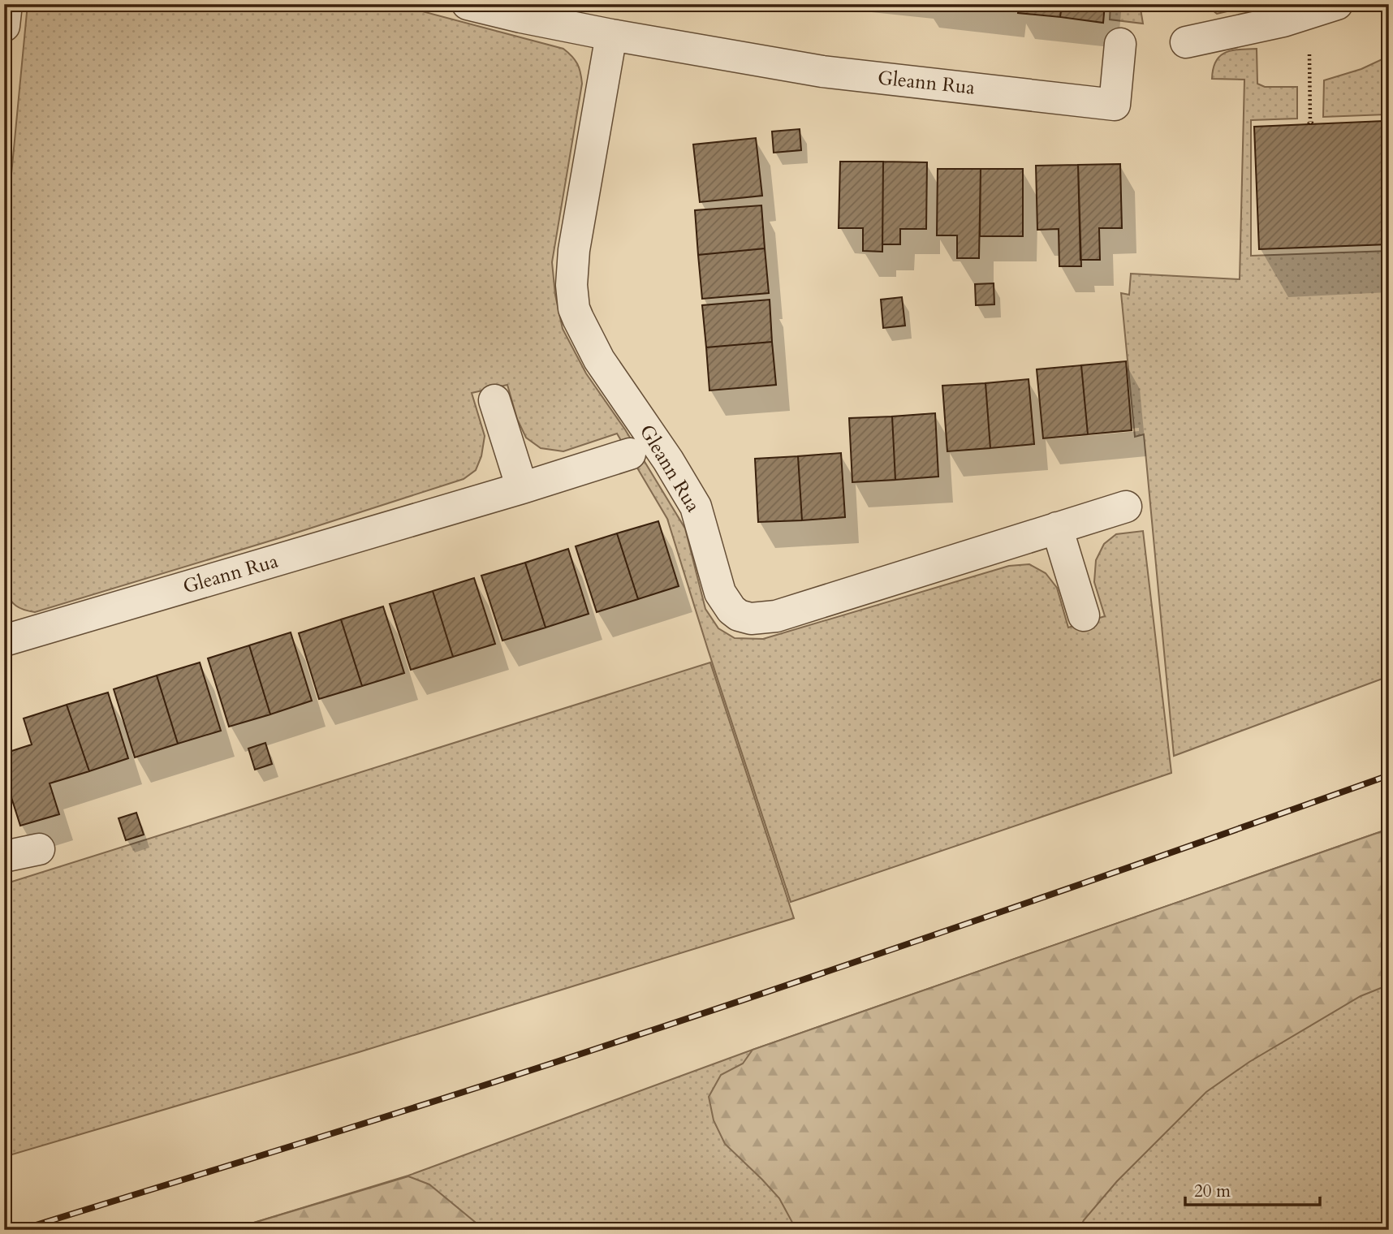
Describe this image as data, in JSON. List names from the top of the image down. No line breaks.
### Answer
{"streets":{"street":["Gleann Rua"]},"scale_bar":"20 m"}
